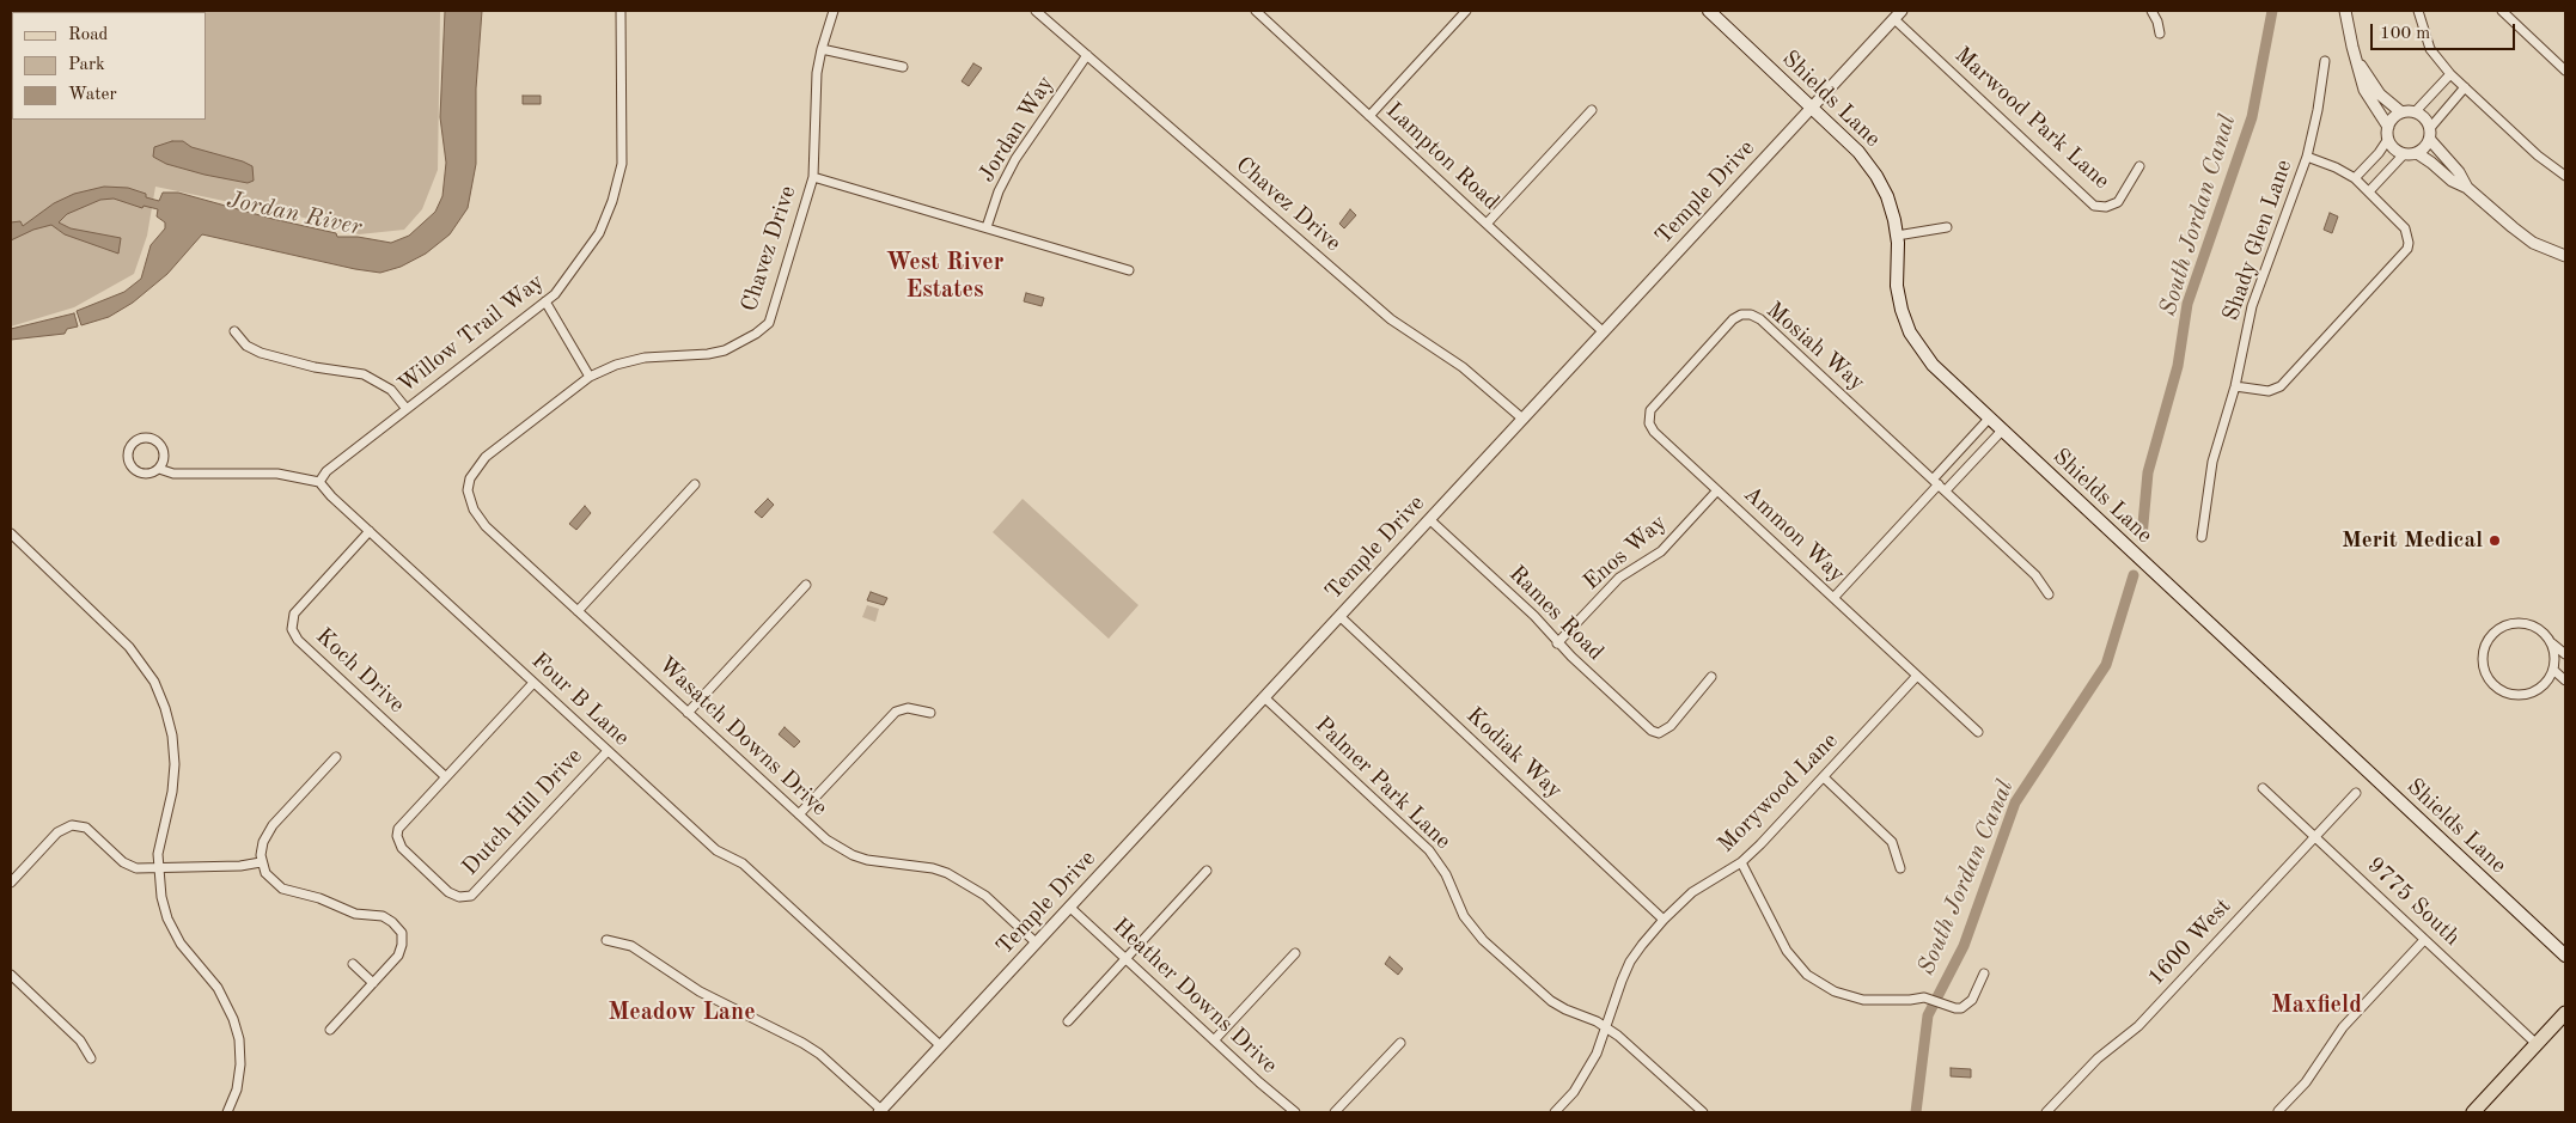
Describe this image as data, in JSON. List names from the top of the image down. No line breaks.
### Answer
{"streets":{"main road":["Shields Lane"],"street":["Marwood Park Lane","Jordan Way","Lampton Road","Temple Drive","Chavez Drive","Shady Glen Lane","Willow Trail Way","Mosiah Way","Ammon Way","Enos Way","Rames Road","Koch Drive","Four B Lane","Wasatch Downs Drive","Kodiak Way","Palmer Park Lane","Morywood Lane","Dutch Hill Drive","9775 South","1600 West","Heather Downs Drive"]},"crossings":[["Shields Lane","Temple Drive"],["Marwood Park Lane","Temple Drive"],["Jordan Way","Chavez Drive"],["Lampton Road","Temple Drive"],["Temple Drive","Chavez Drive"],["Temple Drive","Rames Road"],["Temple Drive","Four B Lane"],["Temple Drive","Wasatch Downs Drive"],["Temple Drive","Kodiak Way"],["Temple Drive","Palmer Park Lane"],["Temple Drive","Heather Downs Drive"],["Chavez Drive","Wasatch Downs Drive"],["Willow Trail Way","Four B Lane"],["Mosiah Way","Ammon Way"],["Ammon Way","Enos Way"],["Ammon Way","Morywood Lane"],["Enos Way","Rames Road"],["Koch Drive","Four B Lane"],["Koch Drive","Dutch Hill Drive"],["Four B Lane","Dutch Hill Drive"],["Kodiak Way","Morywood Lane"],["Palmer Park Lane","Morywood Lane"],["9775 South","1600 West"]],"districts":["West River Estates","Maxfield","Meadow Lane"],"water":["Jordan River","South Jordan Canal"],"places":["Merit Medical"],"legend":["Road","Park","Water"],"scale_bar":"100 m"}
